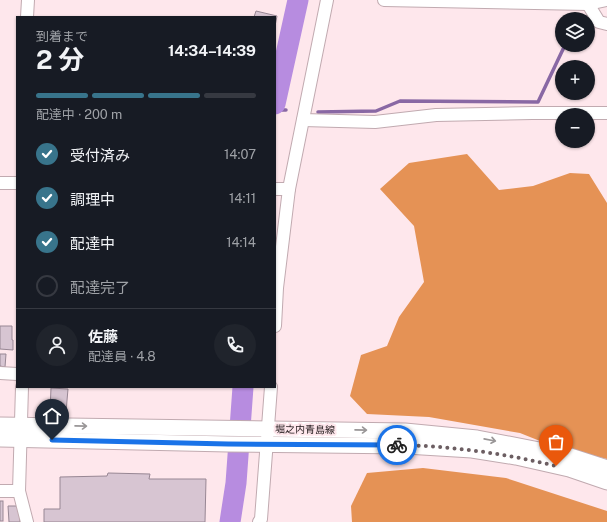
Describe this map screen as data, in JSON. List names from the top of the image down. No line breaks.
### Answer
{"streets":{"main road":["堀之内青島線"]},"page":{"map_buttons":["+","−"],"heading":["2 分","到着まで","14:34–14:39"],"panel":["佐藤","配達員 · 4.8"],"bar":"配達中 · 200 m","list":[["受付済み","14:07"],["調理中","14:11"],["配達中","14:14"],"配達完了"]}}
